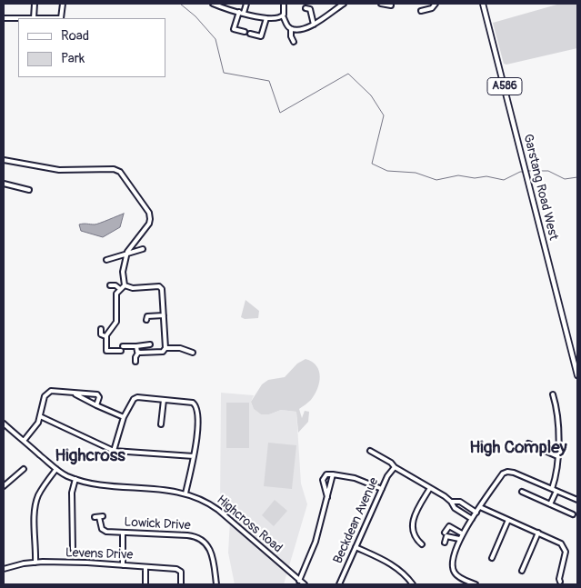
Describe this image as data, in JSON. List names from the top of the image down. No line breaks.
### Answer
{"streets":{"main road":["A586","Garstang Road West"],"street":["Beckdean Avenue","Lowick Drive","Highcross Road","Levens Drive"]},"districts":["High Compley","Highcross"],"legend":["Road","Park"]}
